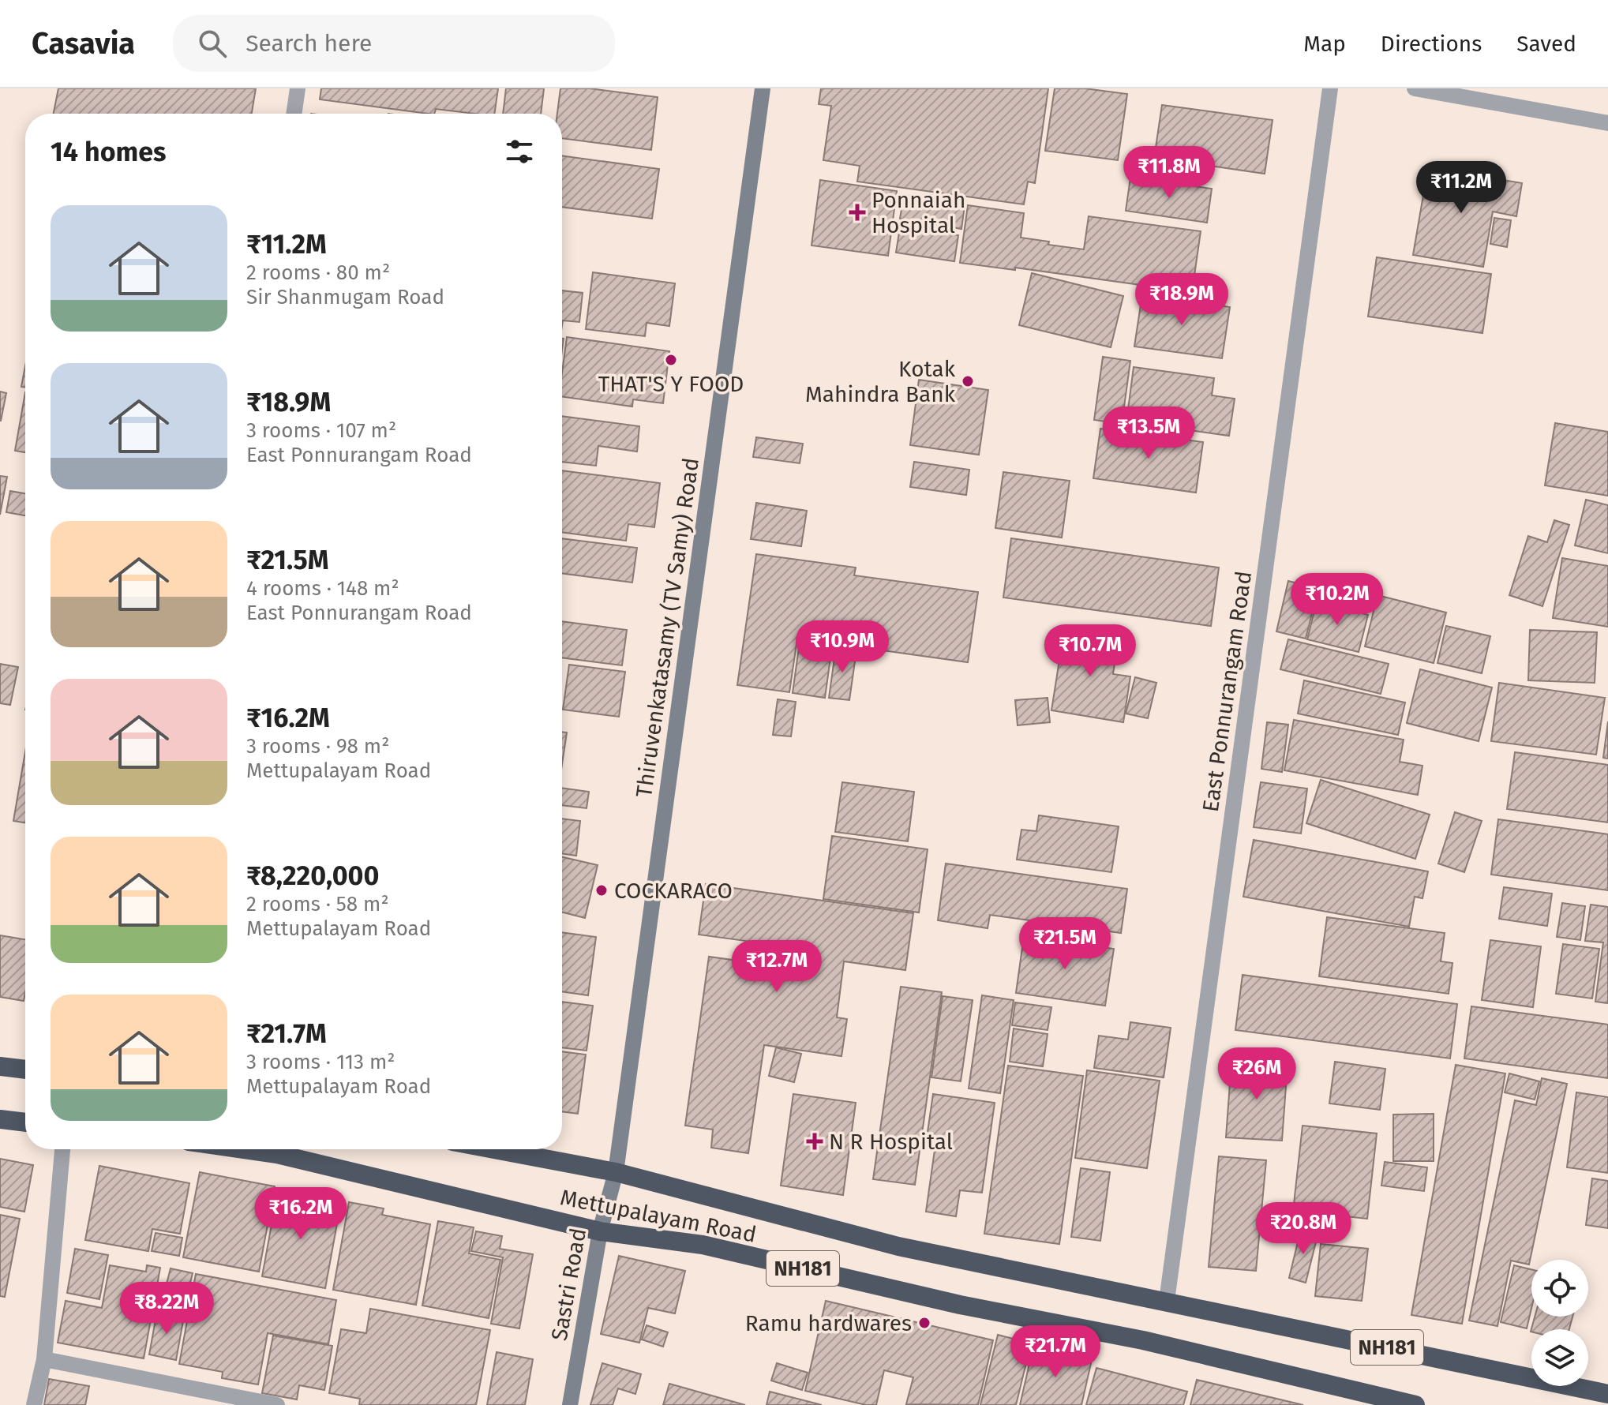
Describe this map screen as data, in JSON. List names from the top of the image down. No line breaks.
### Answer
{"streets":{"highway":["Mettupalayam Road","NH181"],"main road":["Thiruvenkatasamy (TV Samy) Road","Sastri Road"],"street":["East Ponnurangam Road"]},"crossings":[["Thiruvenkatasamy (TV Samy) Road","Mettupalayam Road"],["Thiruvenkatasamy (TV Samy) Road","Sastri Road"],["East Ponnurangam Road","Mettupalayam Road"],["East Ponnurangam Road","NH181"],["Mettupalayam Road","NH181"],["Mettupalayam Road","Sastri Road"]],"places":{"health":["Ponnaiah Hospital","N R Hospital"],"other":["THAT'S Y FOOD","Kotak Mahindra Bank","COCKARACO","Ramu hardwares"]},"page":{"header":"Casavia","search":"Search here","nav":["Map","Directions","Saved"],"heading":"14 homes","price":["₹11.8M","₹11.2M","₹18.9M","₹13.5M","₹10.2M","₹10.9M","₹10.7M","₹21.5M","₹12.7M","₹26M","₹16.2M","₹20.8M","₹8.22M","₹21.7M"],"list":[{"name":"₹11.2M","note":"2 rooms · 80 m² · Sir Shanmugam Road"},{"name":"₹18.9M","note":"3 rooms · 107 m² · East Ponnurangam Road"},{"name":"₹21.5M","note":"4 rooms · 148 m² · East Ponnurangam Road"},{"name":"₹16.2M","note":"3 rooms · 98 m² · Mettupalayam Road"},{"name":"₹8,220,000","note":"2 rooms · 58 m² · Mettupalayam Road"},{"name":"₹21.7M","note":"3 rooms · 113 m² · Mettupalayam Road"}]}}
